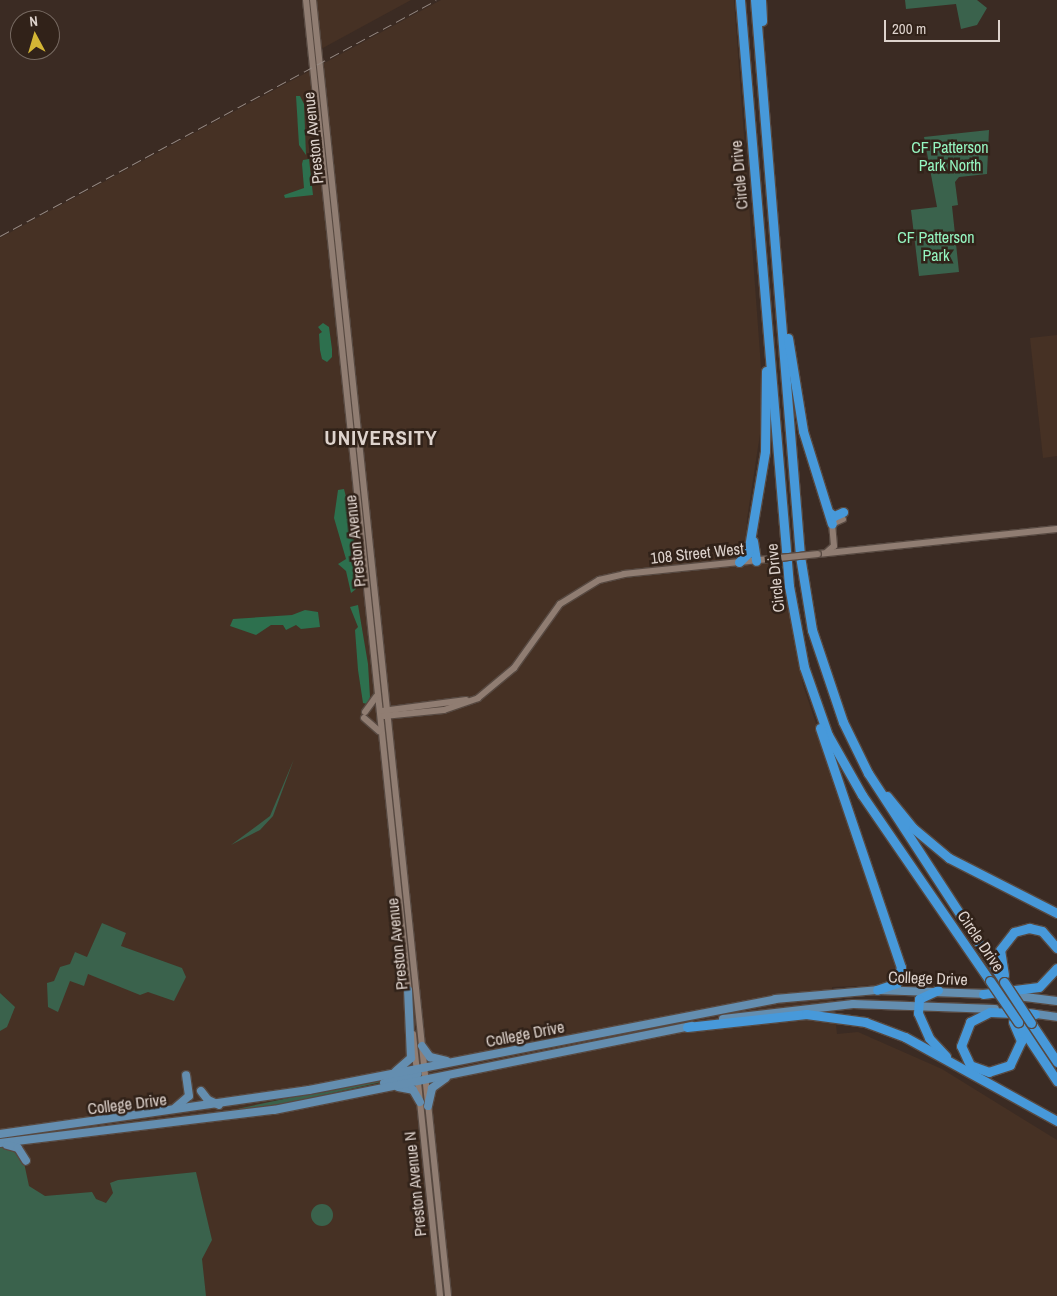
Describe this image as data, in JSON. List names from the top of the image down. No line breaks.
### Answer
{"streets":{"highway":["Circle Drive"],"main road":["Preston Avenue","108 Street West","College Drive","Preston Avenue N"]},"crossings":[["Preston Avenue","108 Street West"],["Preston Avenue","College Drive"],["Preston Avenue","Preston Avenue N"],["Circle Drive","College Drive"],["College Drive","Preston Avenue N"]],"districts":["UNIVERSITY"],"parks":["CF Patterson Park North","CF Patterson Park"],"scale_bar":"200 m","north":"top"}
